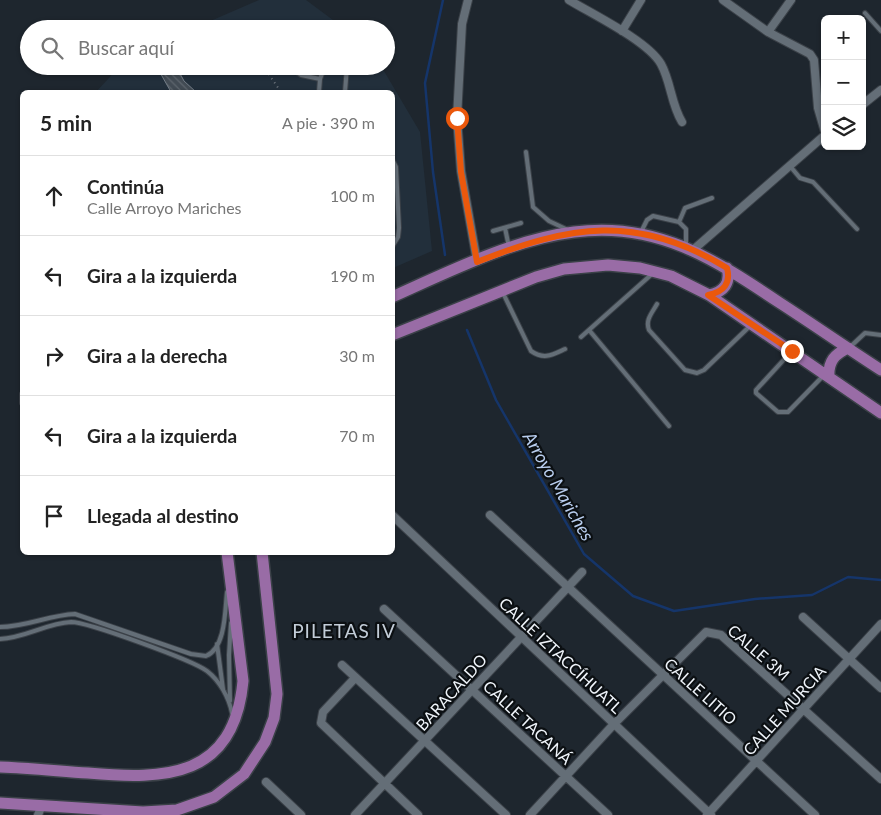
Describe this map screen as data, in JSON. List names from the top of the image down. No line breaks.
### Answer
{"streets":{"street":["CALLE 3M","CALLE IZTACCÍHUATL","CALLE LITIO","BARACALDO","CALLE MURCIA","CALLE TACANÁ"]},"crossings":[["CALLE 3M","CALLE LITIO"],["CALLE 3M","CALLE MURCIA"],["CALLE IZTACCÍHUATL","BARACALDO"],["CALLE IZTACCÍHUATL","CALLE MURCIA"],["CALLE LITIO","BARACALDO"],["CALLE LITIO","CALLE MURCIA"],["BARACALDO","CALLE TACANÁ"]],"districts":["PILETAS IV"],"water":["Arroyo Mariches"],"page":{"map_buttons":["+","−"],"search":"Buscar aquí","heading":["5 min","A pie · 390 m"],"list":[["Continúa","Calle Arroyo Mariches","100 m"],["Gira a la izquierda","190 m"],["Gira a la derecha","30 m"],["Gira a la izquierda","70 m"],"Llegada al destino"]}}
